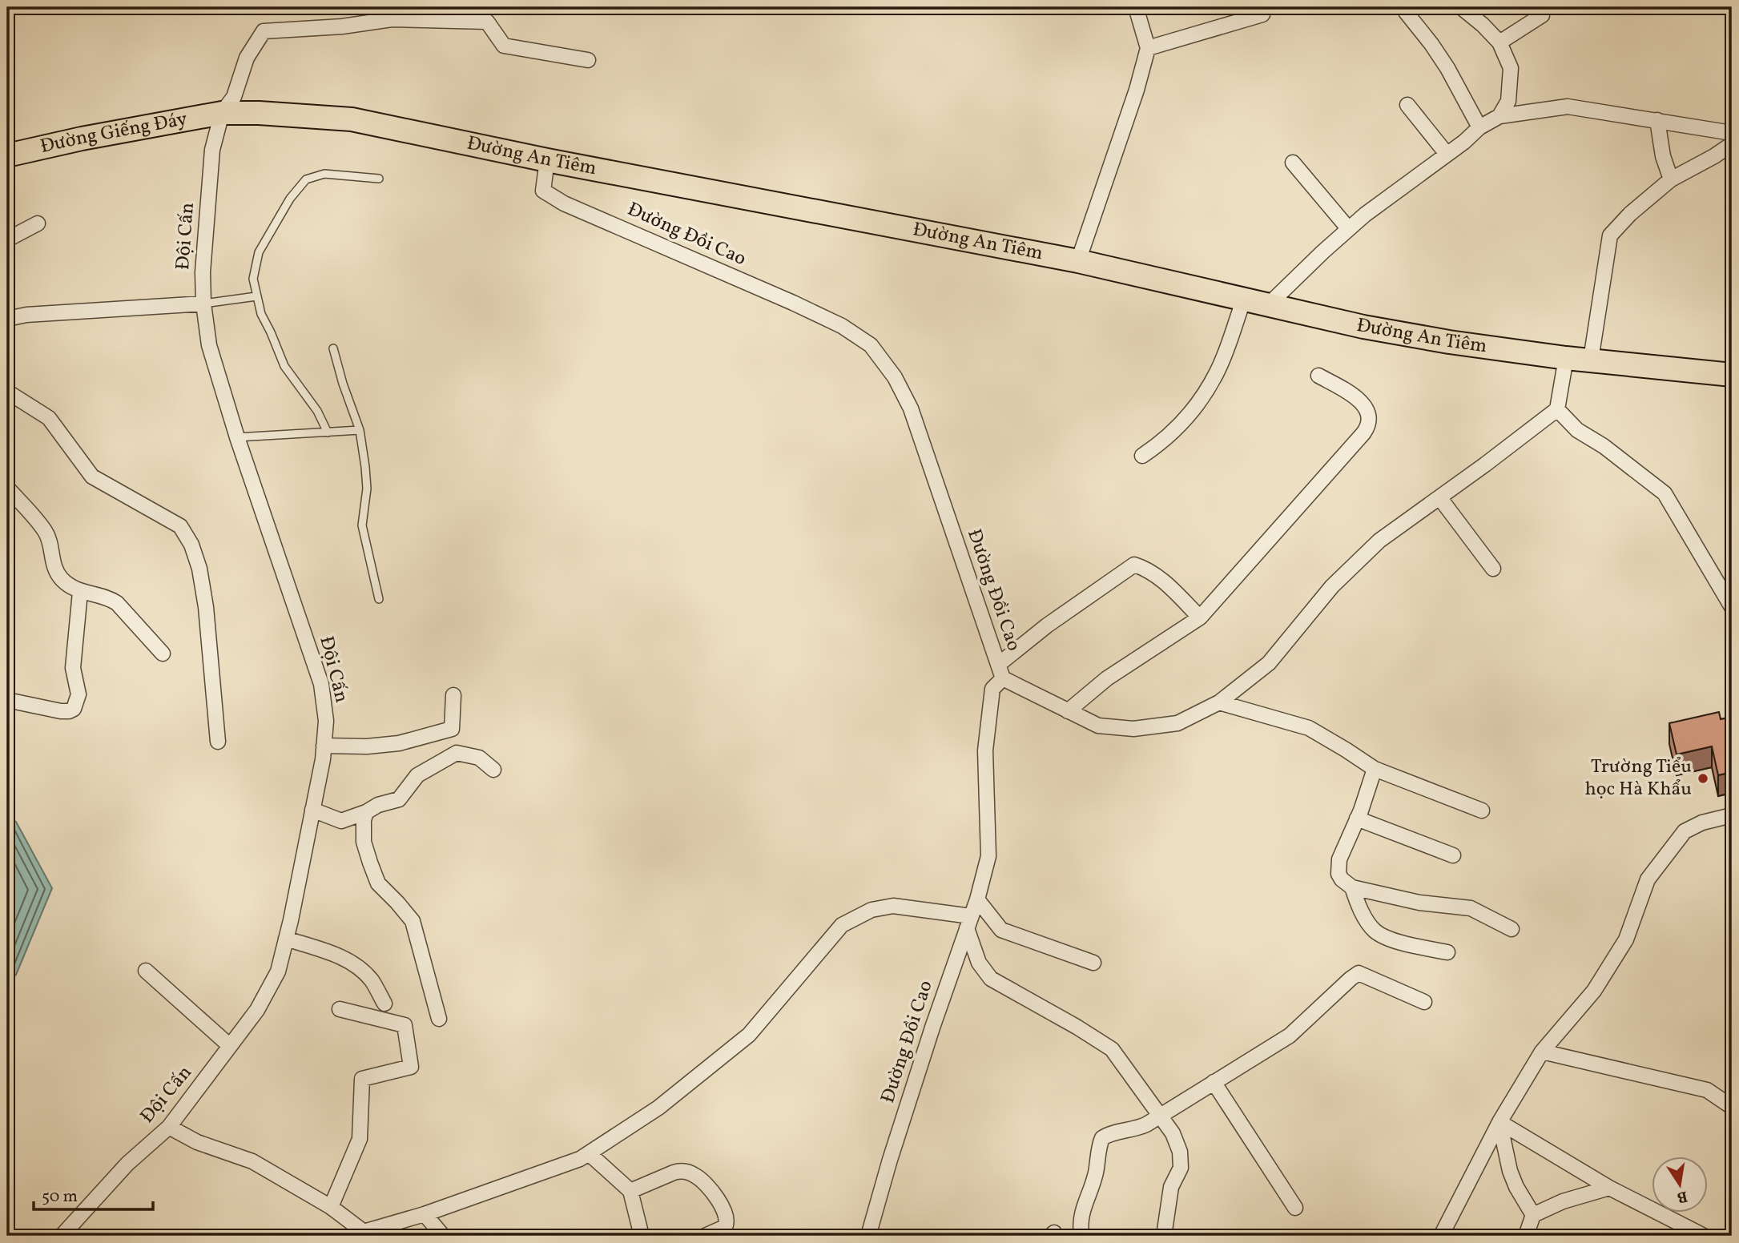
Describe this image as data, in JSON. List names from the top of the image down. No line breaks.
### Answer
{"streets":{"main road":["Đường Giếng Đáy","Đường An Tiêm"],"street":["Đường Đồi Cao","Đội Cấn"]},"crossings":[["Đường Giếng Đáy","Đường An Tiêm"],["Đường Giếng Đáy","Đội Cấn"],["Đường An Tiêm","Đường Đồi Cao"],["Đường An Tiêm","Đội Cấn"]],"places":["Trường Tiểu học Hà Khẩu"],"scale_bar":"50 m","north":"bottom"}
